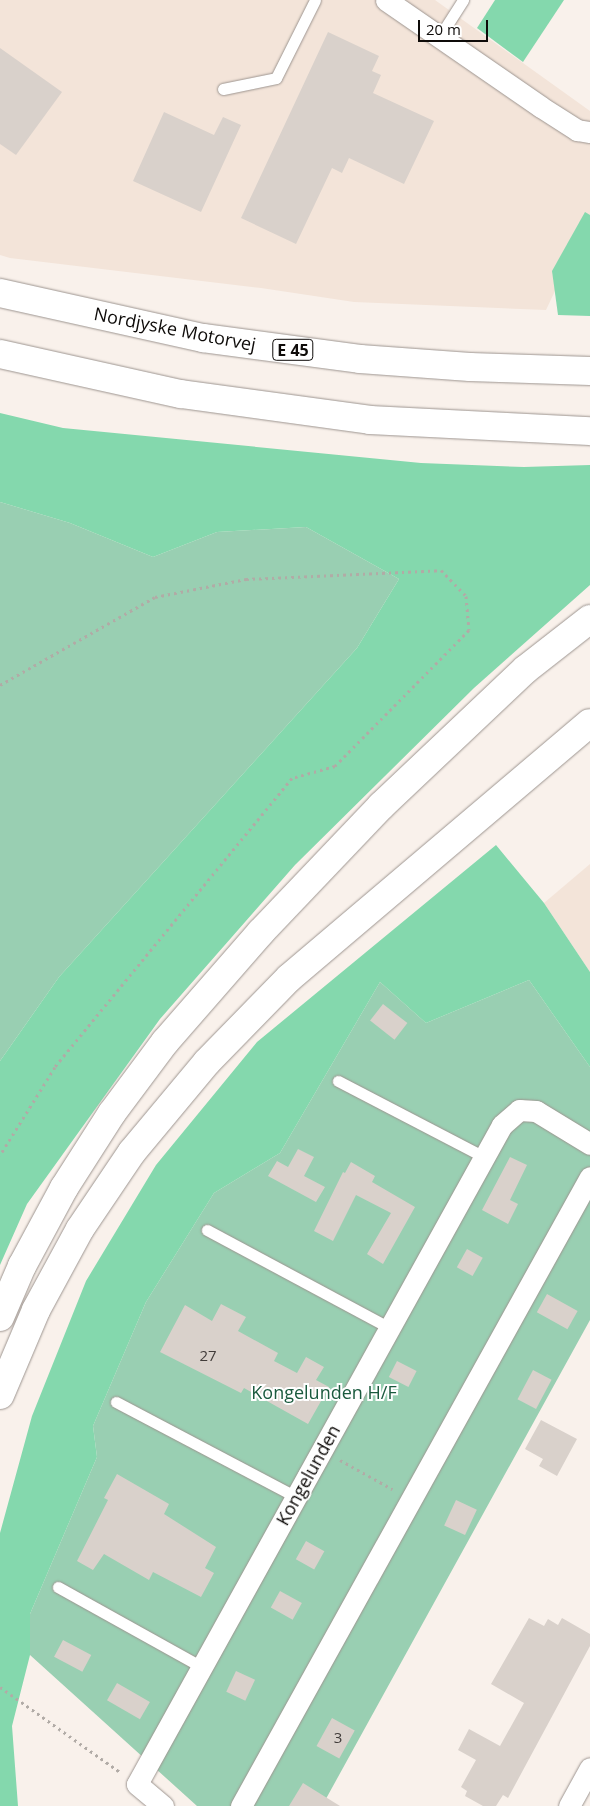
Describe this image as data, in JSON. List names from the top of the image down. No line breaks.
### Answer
{"streets":{"highway":["Nordjyske Motorvej","E 45"],"street":["Kongelunden"]},"parks":["Kongelunden H/F"],"house_numbers":["27","3"],"scale_bar":"20 m"}
